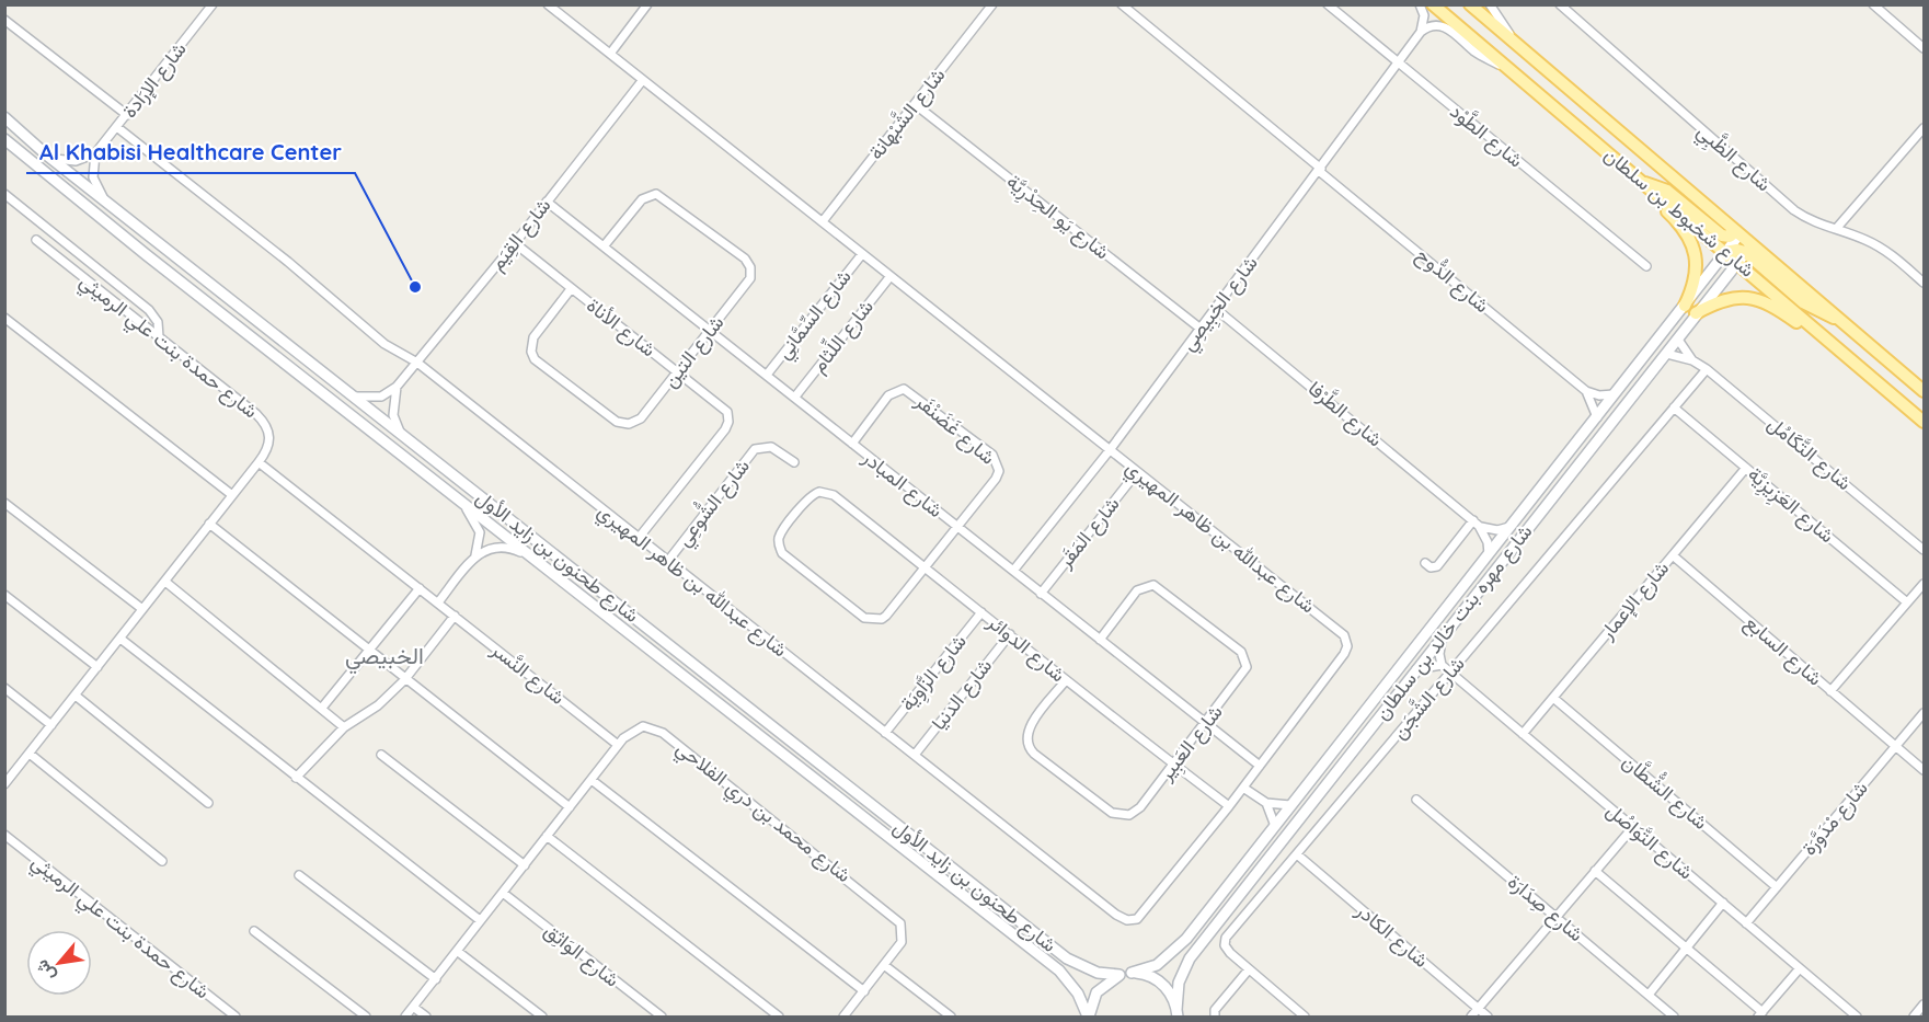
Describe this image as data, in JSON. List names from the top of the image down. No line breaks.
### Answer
{"streets":{"main road":["شارع شخبوط بن سلطان"],"street":["شارع الإرَادة","شارع الشَّبْهانة","شارع الطَّوْد","شارع الظَّبِي","شارع يَو الحِدْرِيَّة","شارع القِيَم","شارع الدُّوح","شارع الخِبِيصِي","شارع السِّمَّانِي","شارع الأناة","شارع اللِّثام","شارع حمدة بنت علي الرميثي","شارع التين","شارع الطَّرْفا","شارع غَضَنْفَر","شارع التَّكَامُل","شارع المبادر","شارع الشُّوعِي","شارع العَزِيزِيَّة","شارع المَقَر","شارع عبدالله بن ظاهر المهيري","شارع طحنون بن زايد الأول","شارع الإعمار","شارع مهره بنت خالد بن سلطان","شارع الدوائر","شارع السابع","شارع الزَّاوِيَة","شارع النَّسر","شارع الدنيا","شارع الشَّجَن","شارع العَبِير","شارع الشُّطَّان","شارع محمد بن دري الفلاحي","شارع مْدَوَّرَة","شارع التَّوَاصُل","شارع صِدَارَة","شارع الكادر","شارع الوَاثِق"]},"crossings":[["شارع الإرَادة","شارع عبدالله بن ظاهر المهيري"],["شارع الشَّبْهانة","شارع يَو الحِدْرِيَّة"],["شارع الشَّبْهانة","شارع عبدالله بن ظاهر المهيري"],["شارع الطَّوْد","شارع الخِبِيصِي"],["شارع شخبوط بن سلطان","شارع مهره بنت خالد بن سلطان"],["شارع يَو الحِدْرِيَّة","شارع الخِبِيصِي"],["شارع القِيَم","شارع الأناة"],["شارع القِيَم","شارع المبادر"],["شارع القِيَم","شارع عبدالله بن ظاهر المهيري"],["شارع القِيَم","شارع طحنون بن زايد الأول"],["شارع الدُّوح","شارع الخِبِيصِي"],["شارع الدُّوح","شارع مهره بنت خالد بن سلطان"],["شارع الخِبِيصِي","شارع الطَّرْفا"],["شارع الخِبِيصِي","شارع المبادر"],["شارع الخِبِيصِي","شارع عبدالله بن ظاهر المهيري"],["شارع السِّمَّانِي","شارع المبادر"],["شارع السِّمَّانِي","شارع عبدالله بن ظاهر المهيري"],["شارع الأناة","شارع التين"],["شارع الأناة","شارع عبدالله بن ظاهر المهيري"],["شارع اللِّثام","شارع المبادر"],["شارع اللِّثام","شارع عبدالله بن ظاهر المهيري"],["شارع حمدة بنت علي الرميثي","شارع النَّسر"],["شارع التين","شارع المبادر"],["شارع غَضَنْفَر","شارع المبادر"],["شارع غَضَنْفَر","شارع الدوائر"],["شارع التَّكَامُل","شارع مهره بنت خالد بن سلطان"],["شارع التَّكَامُل","شارع الشَّجَن"],["شارع المبادر","شارع المَقَر"],["شارع المبادر","شارع عبدالله بن ظاهر المهيري"],["شارع المبادر","شارع العَبِير"],["شارع الشُّوعِي","شارع عبدالله بن ظاهر المهيري"],["شارع العَزِيزِيَّة","شارع الإعمار"],["شارع العَزِيزِيَّة","شارع الشَّجَن"],["شارع المَقَر","شارع عبدالله بن ظاهر المهيري"],["شارع عبدالله بن ظاهر المهيري","شارع الدوائر"],["شارع عبدالله بن ظاهر المهيري","شارع الزَّاوِيَة"],["شارع عبدالله بن ظاهر المهيري","شارع الدنيا"],["شارع طحنون بن زايد الأول","شارع مهره بنت خالد بن سلطان"],["شارع الإعمار","شارع السابع"],["شارع الإعمار","شارع الشُّطَّان"],["شارع الإعمار","شارع التَّوَاصُل"],["شارع الدوائر","شارع الزَّاوِيَة"],["شارع الدوائر","شارع الدنيا"],["شارع الدوائر","شارع العَبِير"],["شارع السابع","شارع مْدَوَّرَة"],["شارع النَّسر","شارع محمد بن دري الفلاحي"],["شارع الشَّجَن","شارع التَّوَاصُل"],["شارع الشَّجَن","شارع الكادر"],["شارع الشُّطَّان","شارع مْدَوَّرَة"],["شارع محمد بن دري الفلاحي","شارع الوَاثِق"],["شارع مْدَوَّرَة","شارع التَّوَاصُل"]],"districts":["الخبيصي"],"places":["Al Khabisi Healthcare Center"],"north":"bottom left"}
